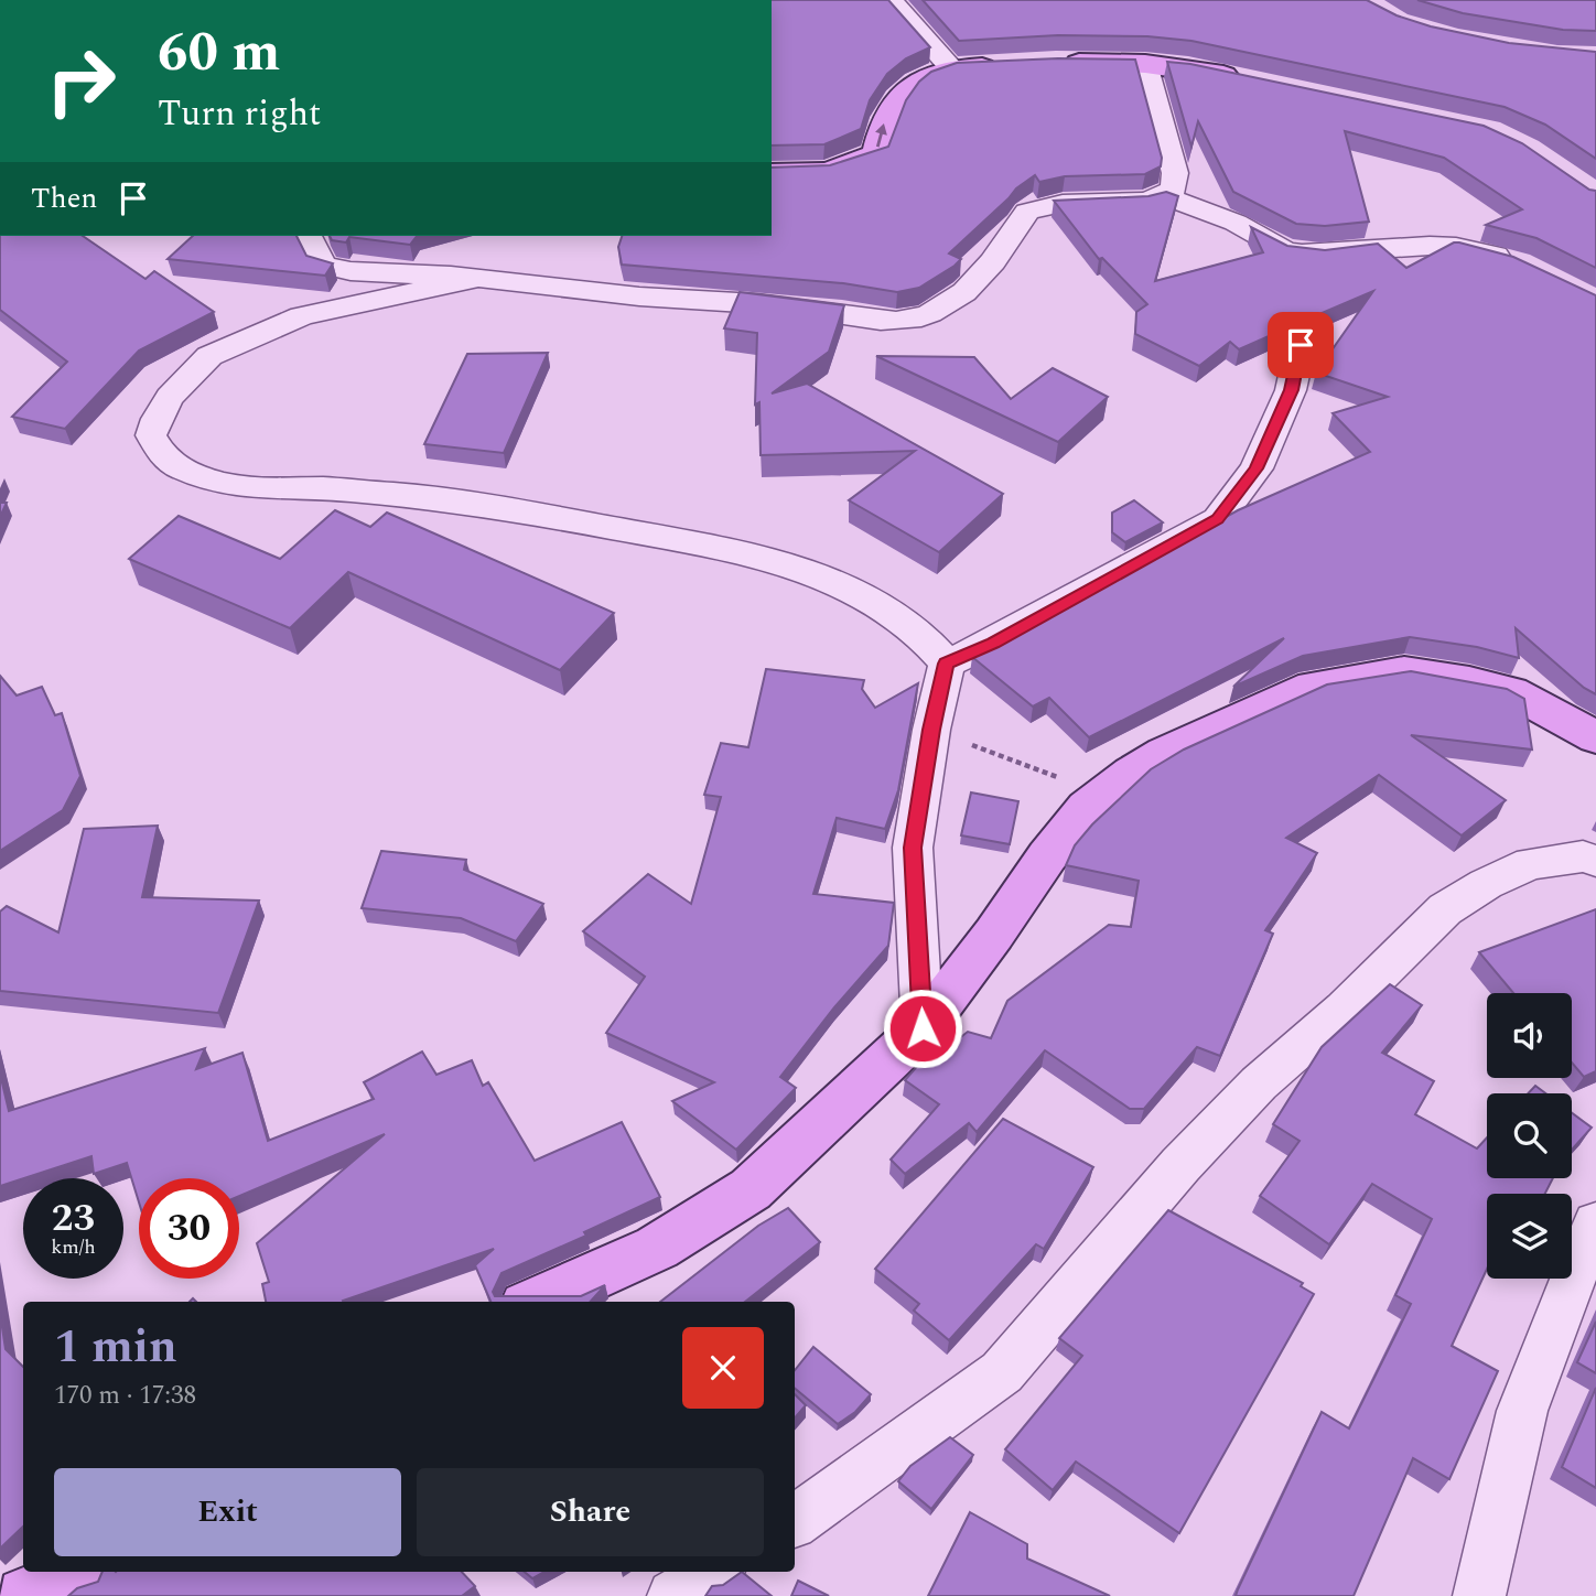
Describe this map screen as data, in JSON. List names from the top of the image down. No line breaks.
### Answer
{"page":{"turn":["60 m","Turn right"],"then":"Then","speed":"23 km/h","limit":"30","heading":["1 min","170 m · 17:38"],"buttons":["Exit","Share"]}}
